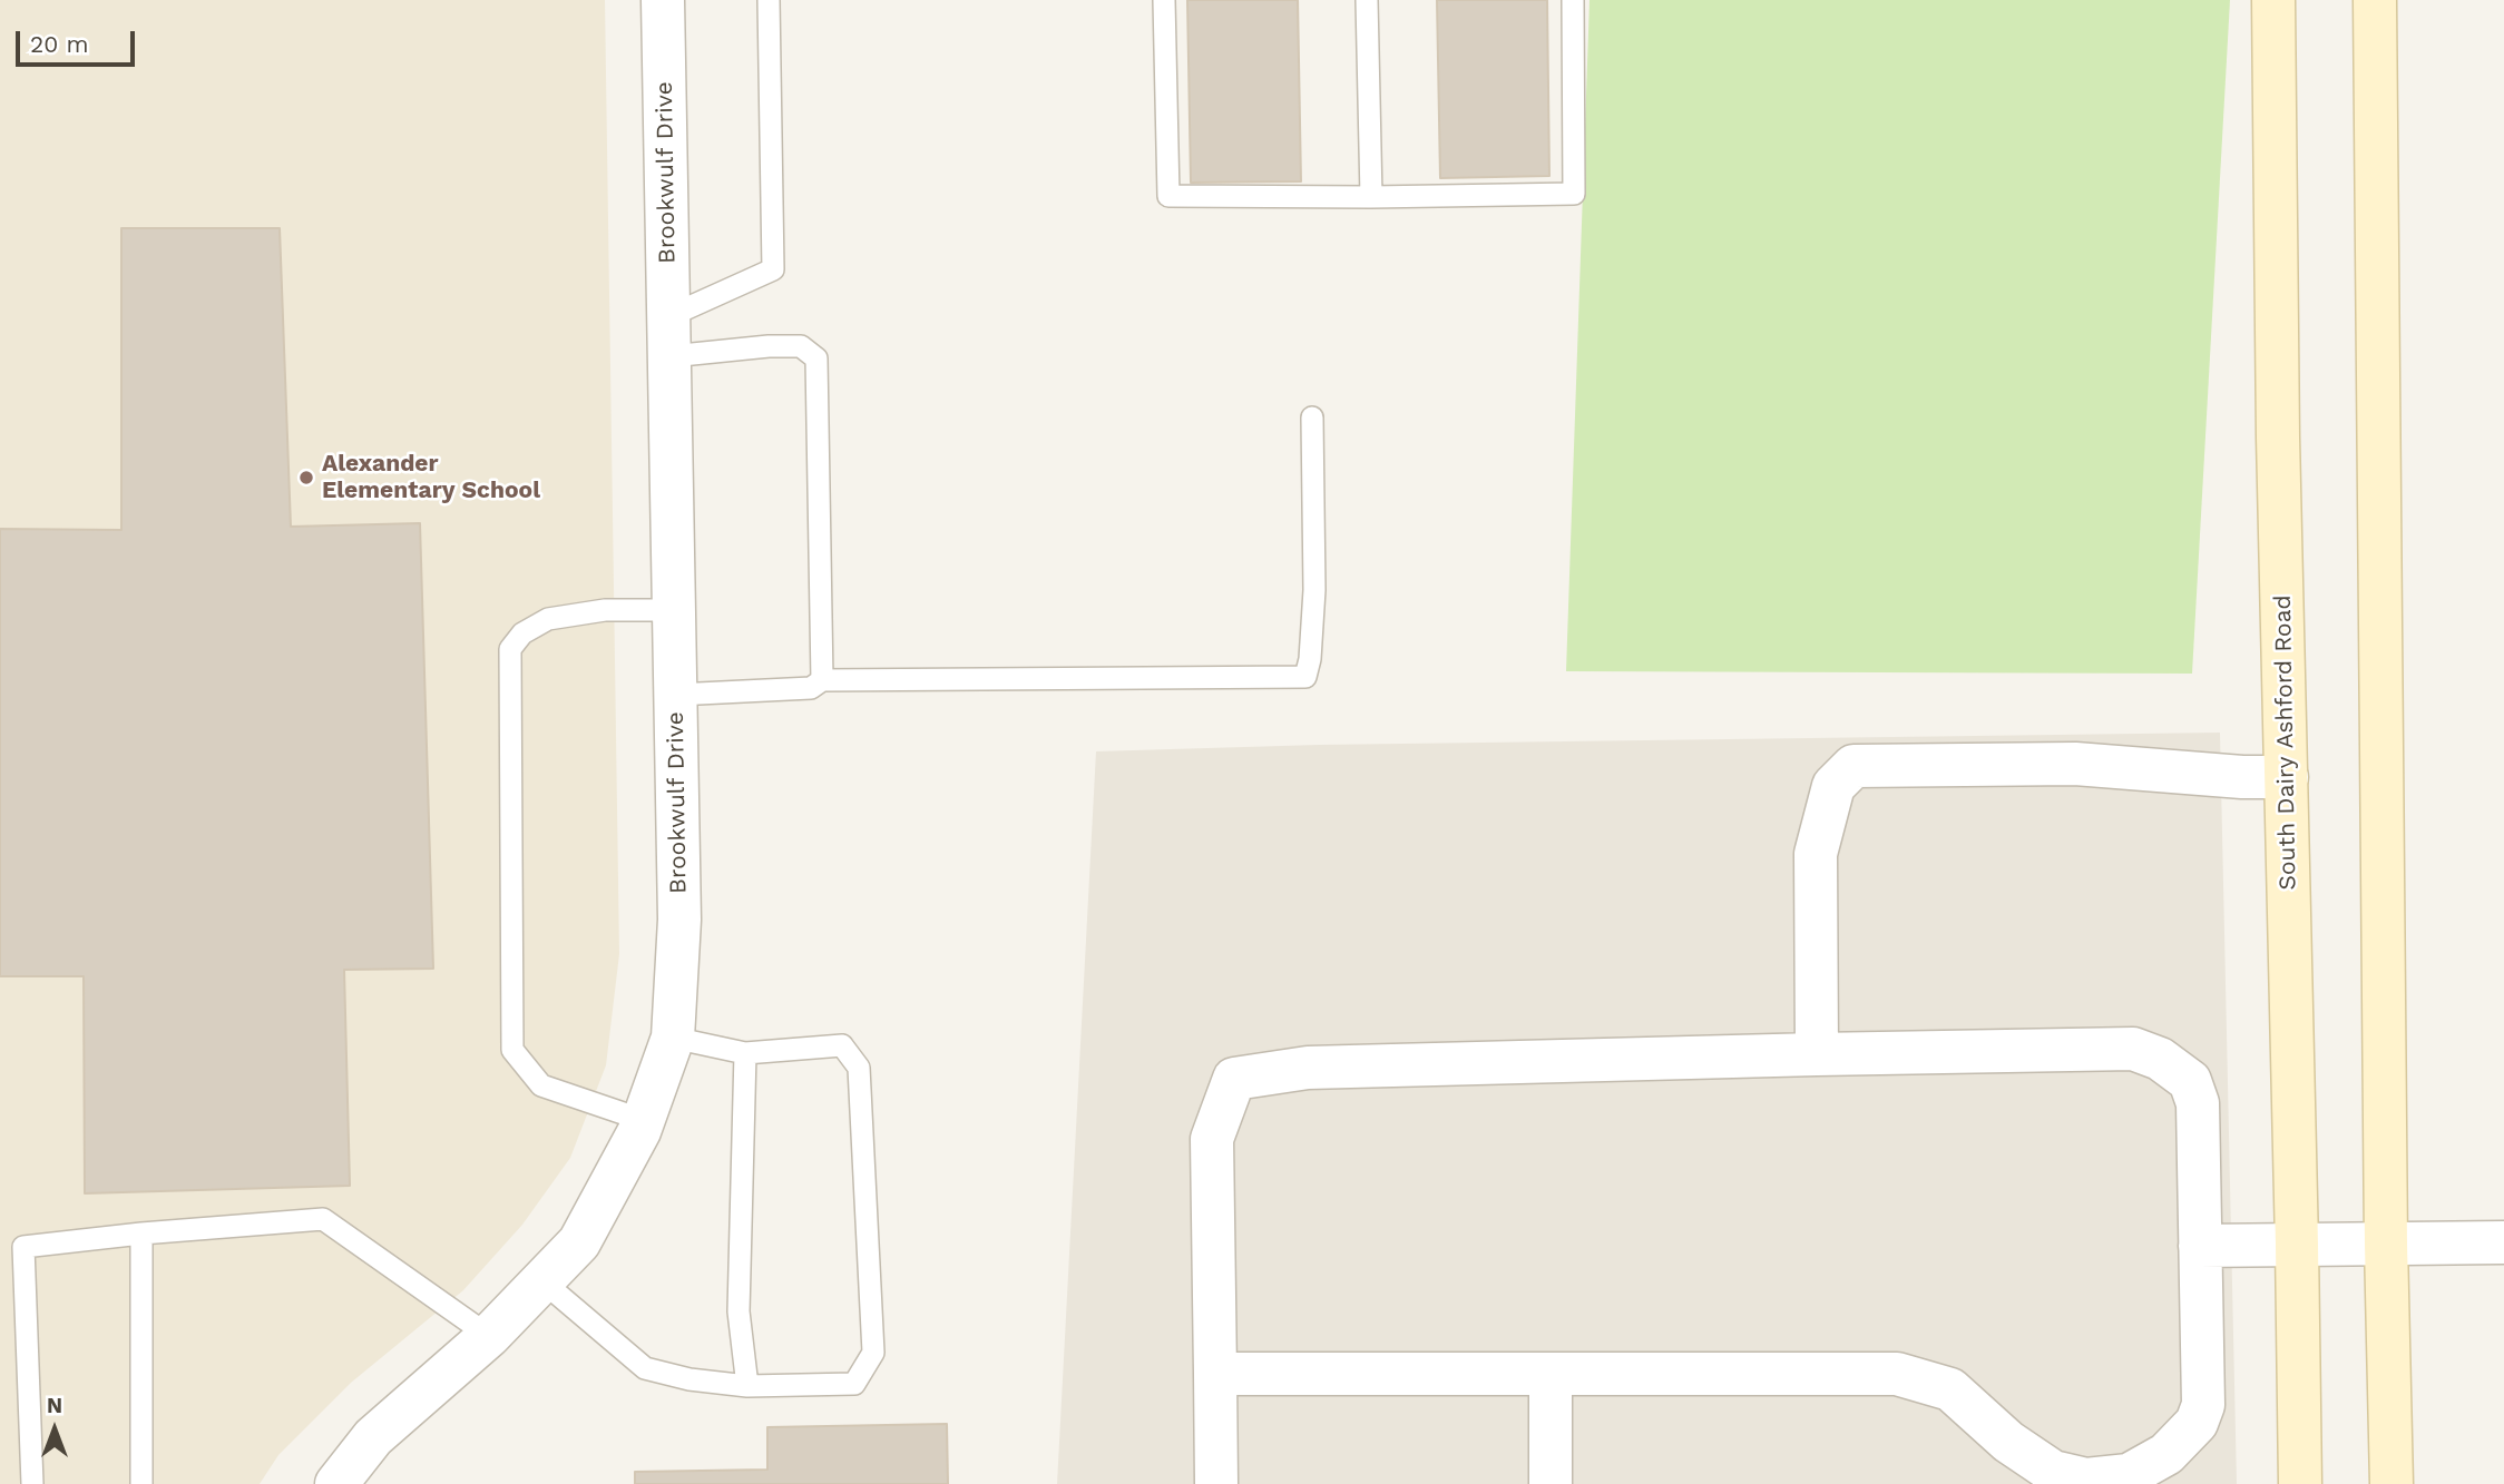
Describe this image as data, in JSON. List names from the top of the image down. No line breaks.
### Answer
{"streets":{"main road":["South Dairy Ashford Road"],"street":["Brookwulf Drive"]},"places":["Alexander Elementary School"],"scale_bar":"20 m","north":"top"}
